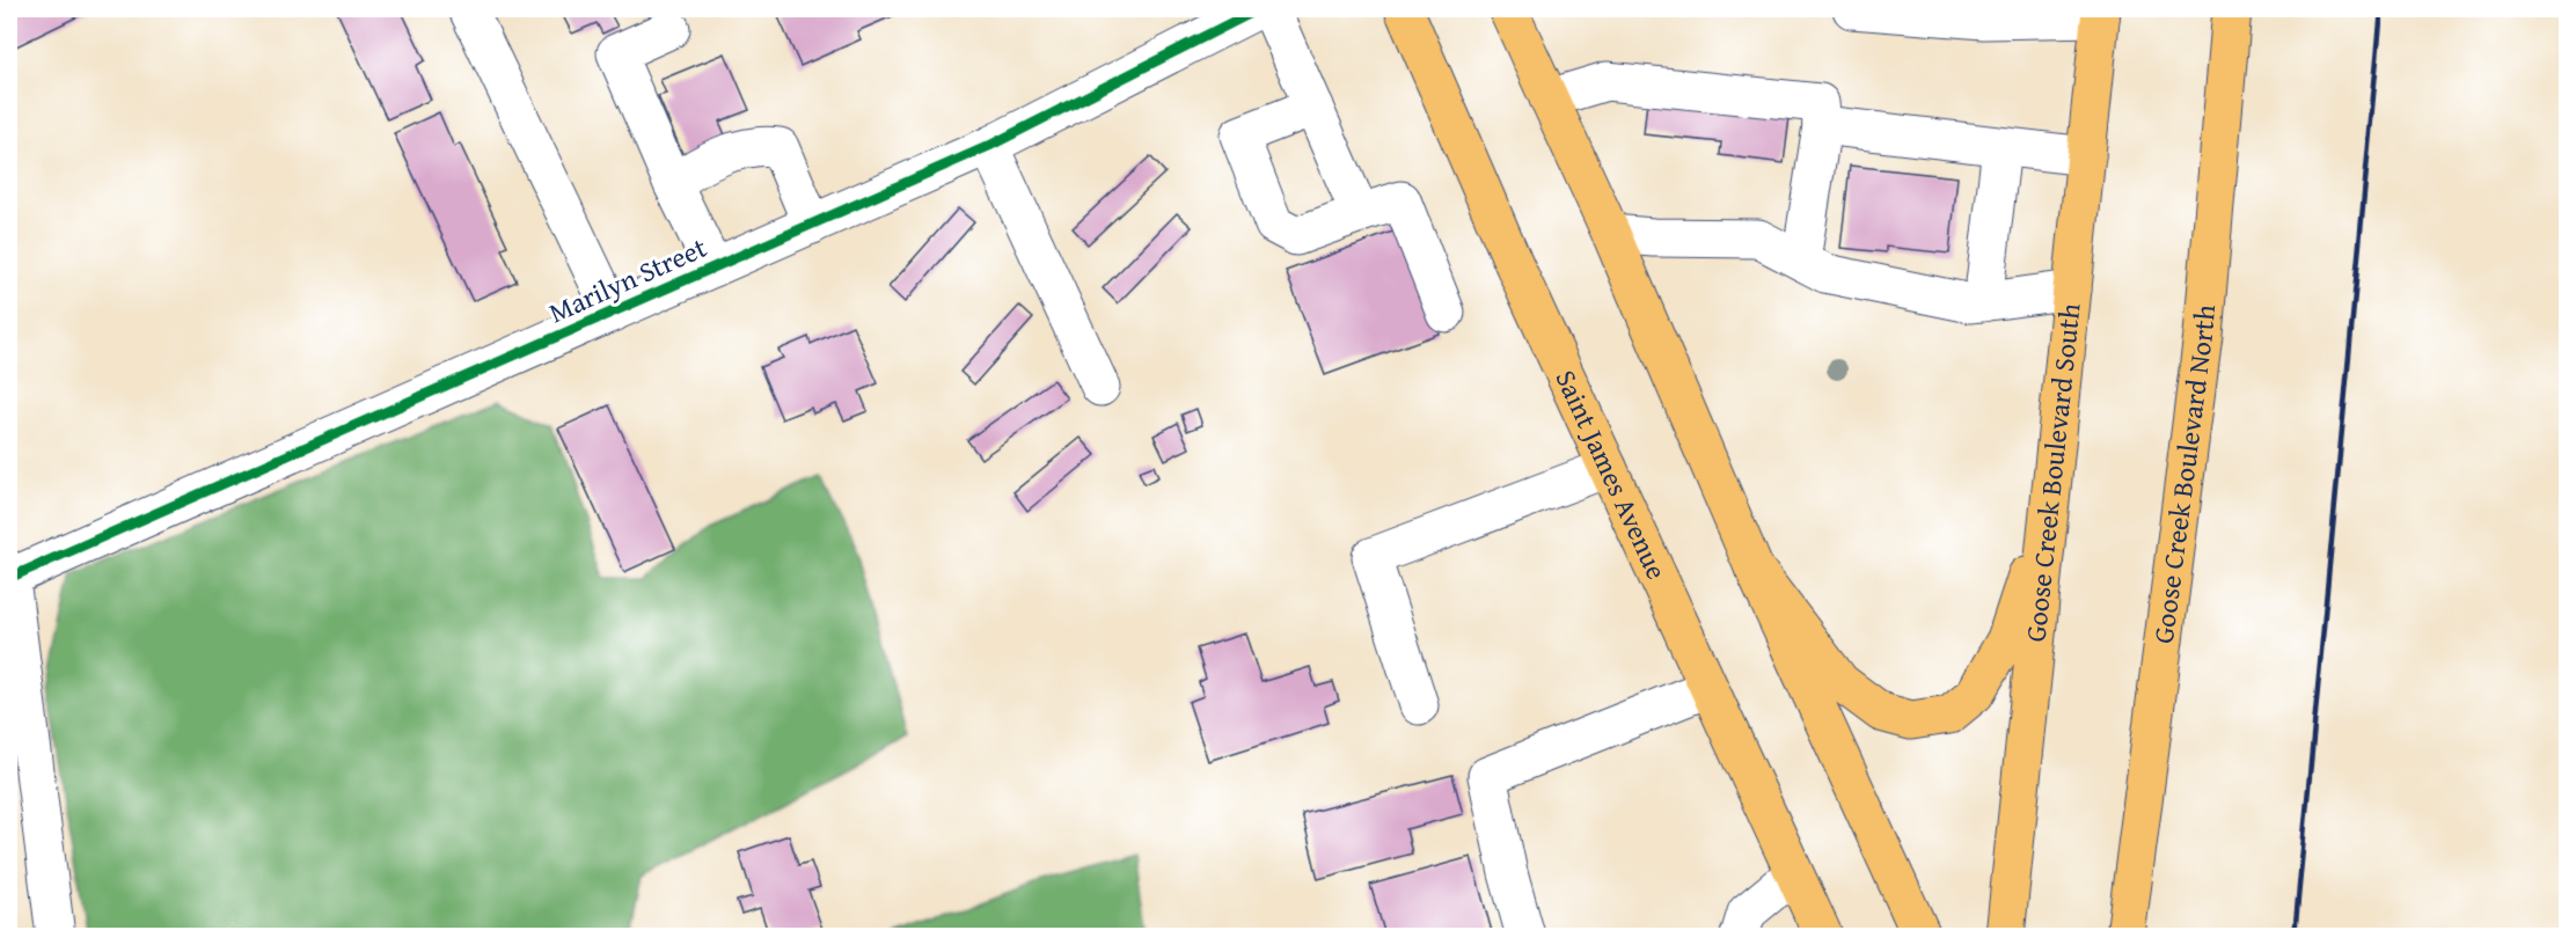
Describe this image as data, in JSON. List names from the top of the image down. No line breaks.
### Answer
{"streets":{"main road":["Goose Creek Boulevard South","Goose Creek Boulevard North","Saint James Avenue"],"street":["Marilyn Street"]}}
